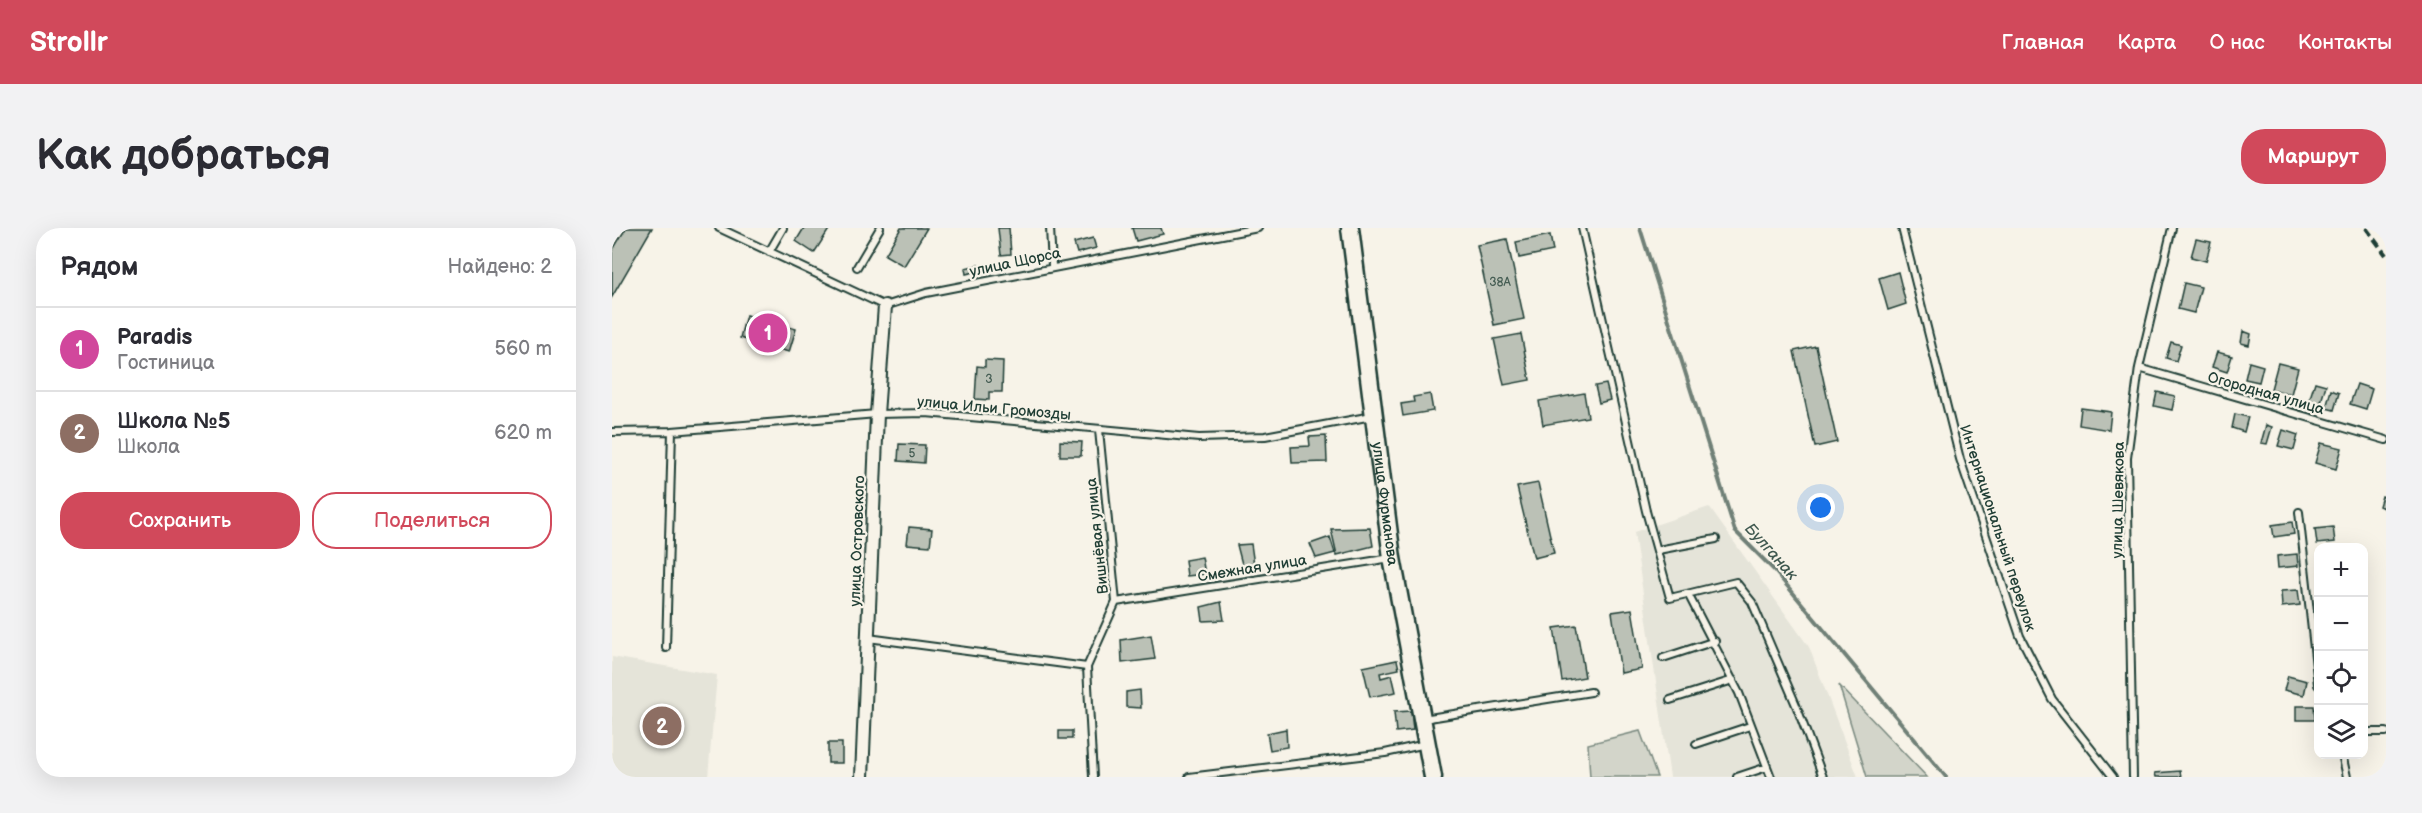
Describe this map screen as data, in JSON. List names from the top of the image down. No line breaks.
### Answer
{"streets":{"main road":["улица Фурманова"],"street":["улица Островского"],"lane":["улица Щорса","Огородная улица","улица Ильи Громозды","улица Шевякова","Интернациональный переулок","Вишнёвая улица","Смежная улица"]},"crossings":[["улица Щорса","улица Островского"],["Огородная улица","улица Шевякова"],["улица Ильи Громозды","улица Фурманова"],["улица Ильи Громозды","Вишнёвая улица"],["улица Ильи Громозды","улица Островского"],["улица Фурманова","Смежная улица"],["Вишнёвая улица","Смежная улица"]],"water":["Булганак"],"house_numbers":["38А","3","5"],"page":{"header":"Strollr","nav":["Главная","Карта","О нас","Контакты"],"buttons":["Маршрут",["Сохранить","Поделиться"]],"title":"Как добраться","heading":["Рядом","Найдено: 2"],"list":[{"mark":"1","name":"Paradis","note":"Гостиница","value":"560 m"},{"mark":"2","name":"Школа №5","note":"Школа","value":"620 m"}],"pins":["1","2"],"map_buttons":["+","−"]}}
